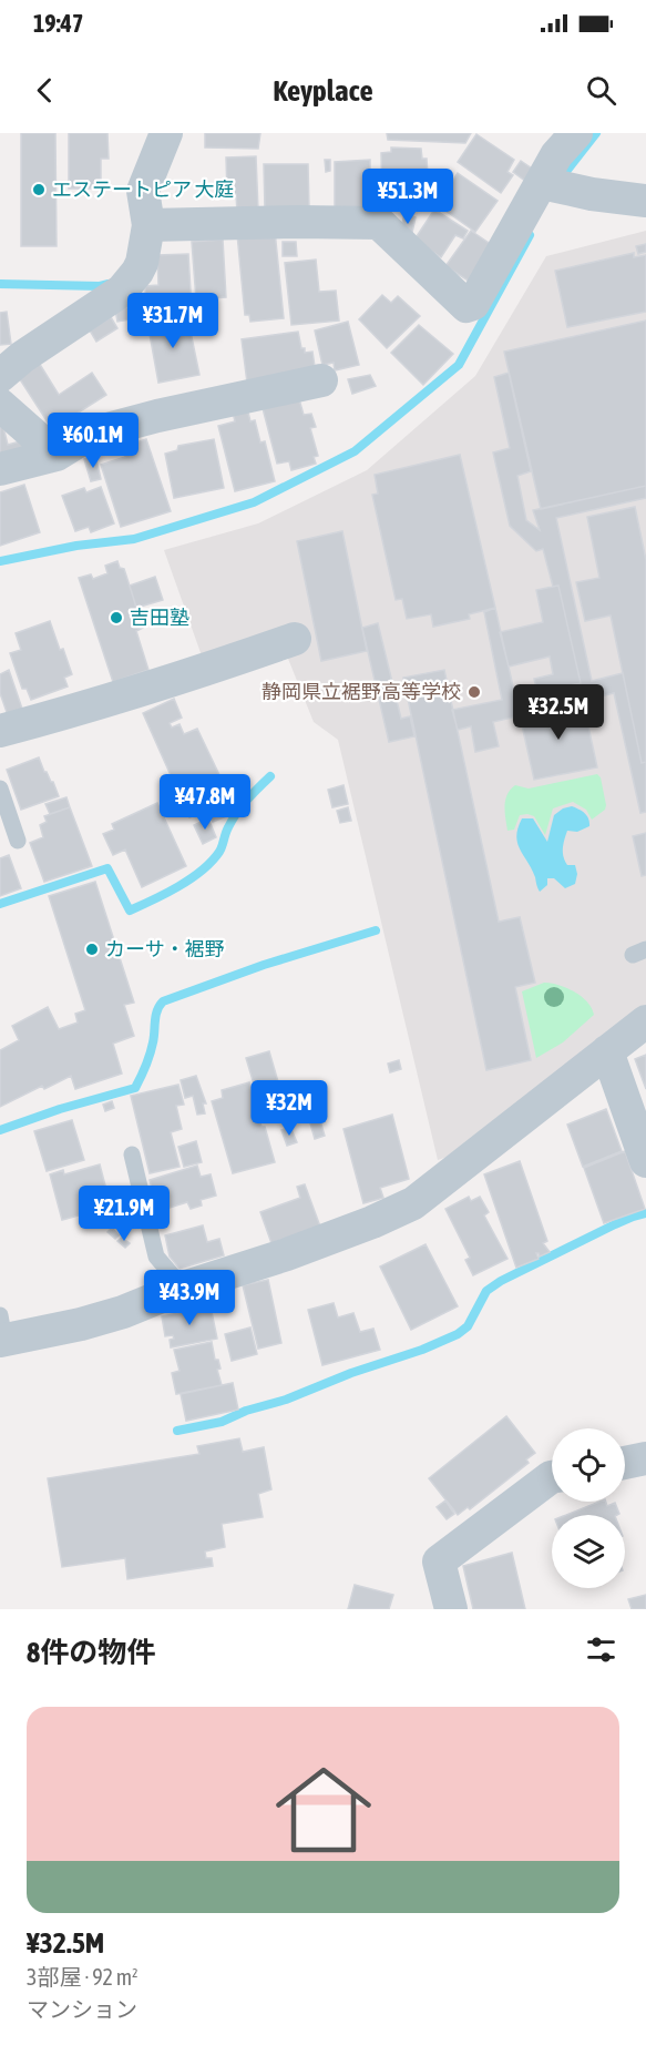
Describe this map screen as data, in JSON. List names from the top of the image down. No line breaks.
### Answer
{"places":["エステートピア 大庭","吉田塾","静岡県立裾野高等学校","カーサ・裾野"],"page":{"status":"19:47","header":"Keyplace","price":["¥51.3M","¥31.7M","¥60.1M","¥32.5M","¥47.8M","¥32M","¥21.9M","¥43.9M"],"heading":"8件の物件","list":[{"name":"¥32.5M","note":"3部屋 · 92 m² · マンション"}]}}
